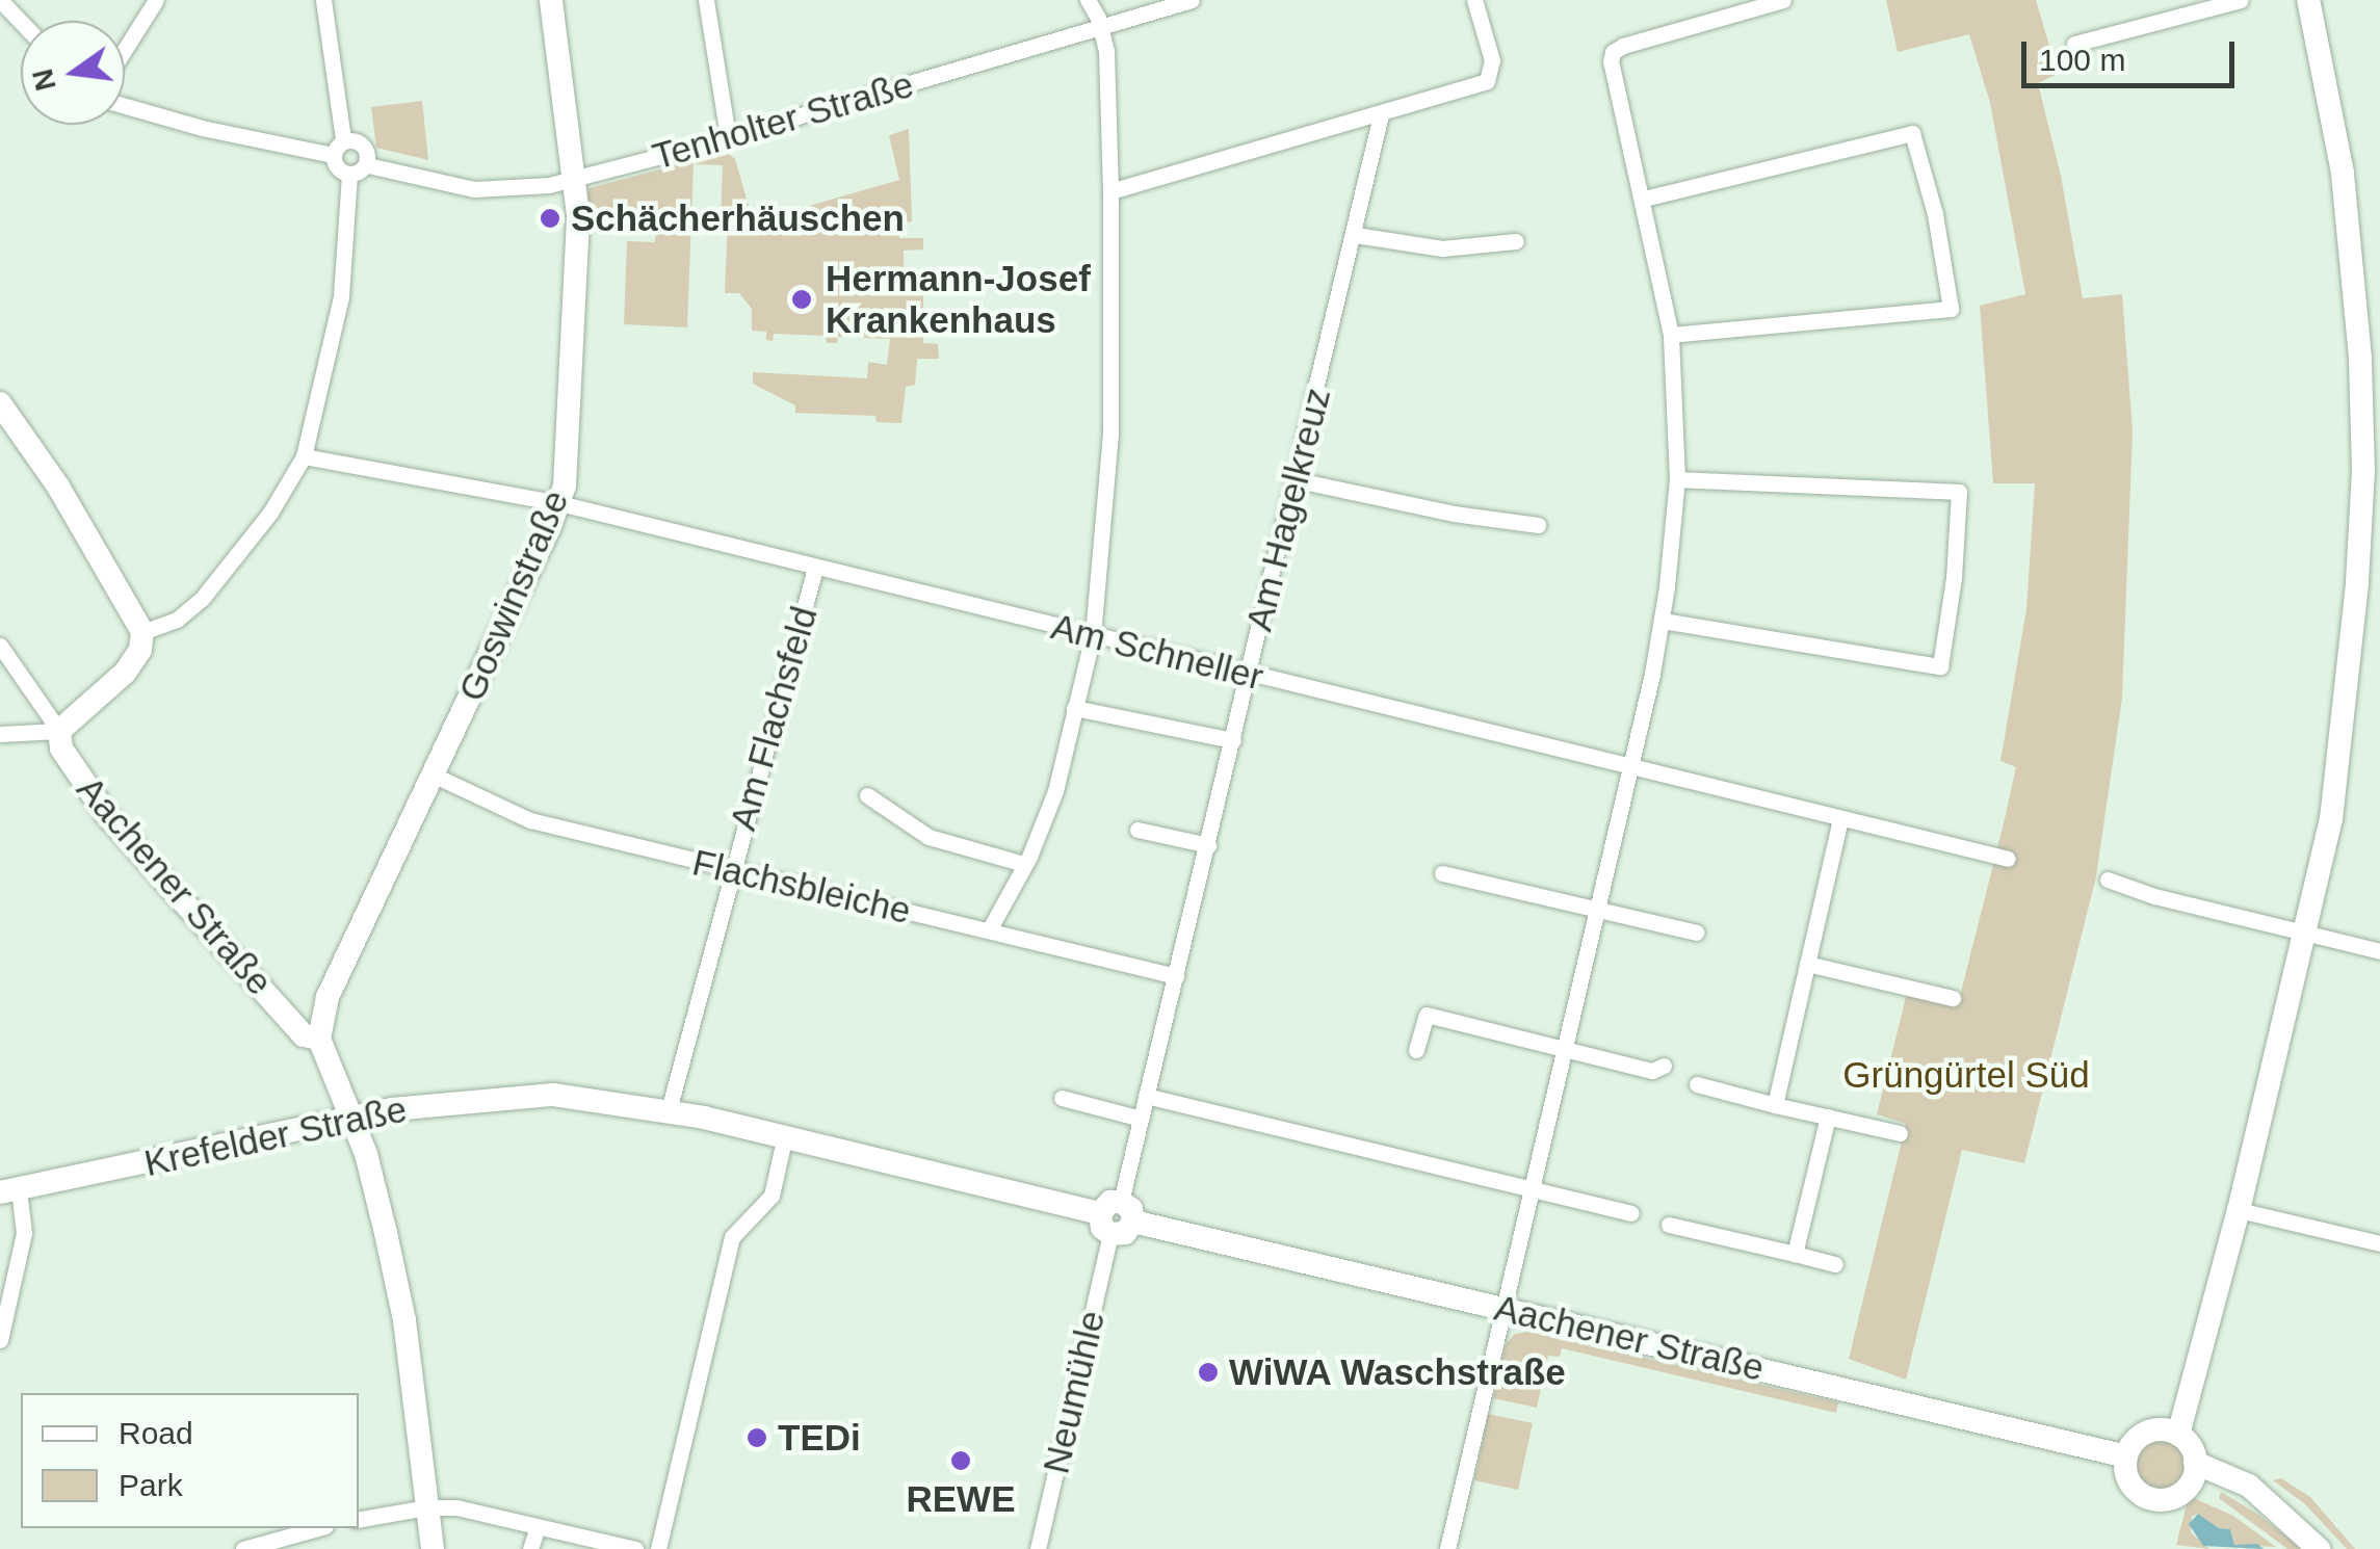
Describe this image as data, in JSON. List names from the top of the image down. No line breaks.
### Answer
{"streets":{"main road":["Goswinstraße","Aachener Straße","Krefelder Straße"],"street":["Tenholter Straße","Am Hagelkreuz","Am Schneller","Am Flachsfeld","Flachsbleiche","Neumühle"]},"crossings":[["Tenholter Straße","Goswinstraße"],["Am Hagelkreuz","Am Schneller"],["Am Hagelkreuz","Aachener Straße"],["Am Hagelkreuz","Flachsbleiche"],["Am Hagelkreuz","Neumühle"],["Goswinstraße","Am Schneller"],["Goswinstraße","Aachener Straße"],["Goswinstraße","Flachsbleiche"],["Am Schneller","Am Flachsfeld"],["Am Flachsfeld","Aachener Straße"],["Am Flachsfeld","Flachsbleiche"],["Aachener Straße","Krefelder Straße"],["Aachener Straße","Neumühle"]],"parks":["Grüngürtel Süd"],"places":["Schächerhäuschen","Hermann-Josef Krankenhaus","WiWA Waschstraße","TEDi","REWE"],"legend":["Road","Park"],"scale_bar":"100 m","north":"left"}
